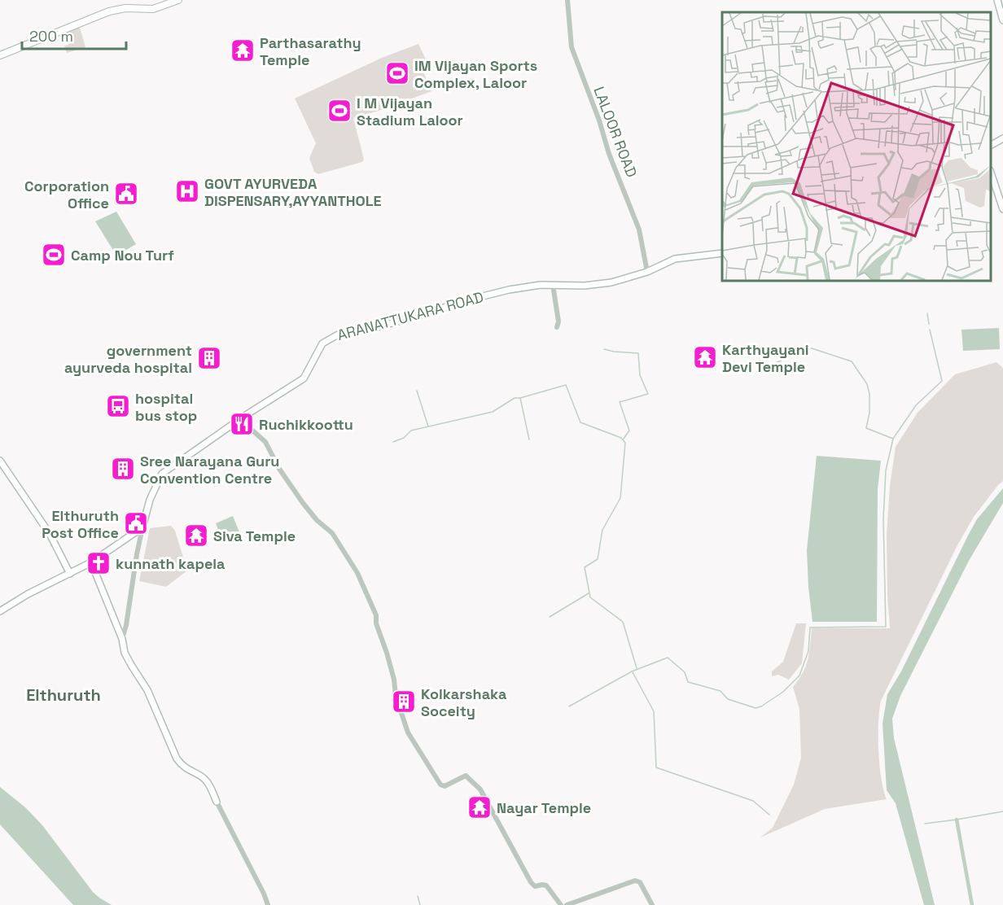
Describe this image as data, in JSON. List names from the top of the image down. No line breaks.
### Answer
{"streets":{"main road":["ARANATTUKARA ROAD"],"street":["LALOOR ROAD"]},"crossings":[["LALOOR ROAD","ARANATTUKARA ROAD"]],"districts":["Elthuruth"],"places":{"temple":["Parthasarathy Temple","Karthyayani Devi Temple","Siva Temple","Nayar Temple"],"sports":["IM Vijayan Sports Complex, Laloor","I M Vijayan Stadium Laloor","Camp Nou Turf"],"hospital":["GOVT AYURVEDA DISPENSARY,AYYANTHOLE"],"public building":["Corporation Office","Elthuruth Post Office"],"building":["government ayurveda hospital","Sree Narayana Guru Convention Centre","Kolkarshaka Soceity"],"bus stop":["hospital bus stop"],"restaurant":["Ruchikkoottu"],"church":["kunnath kapela"]},"scale_bar":"200 m"}
